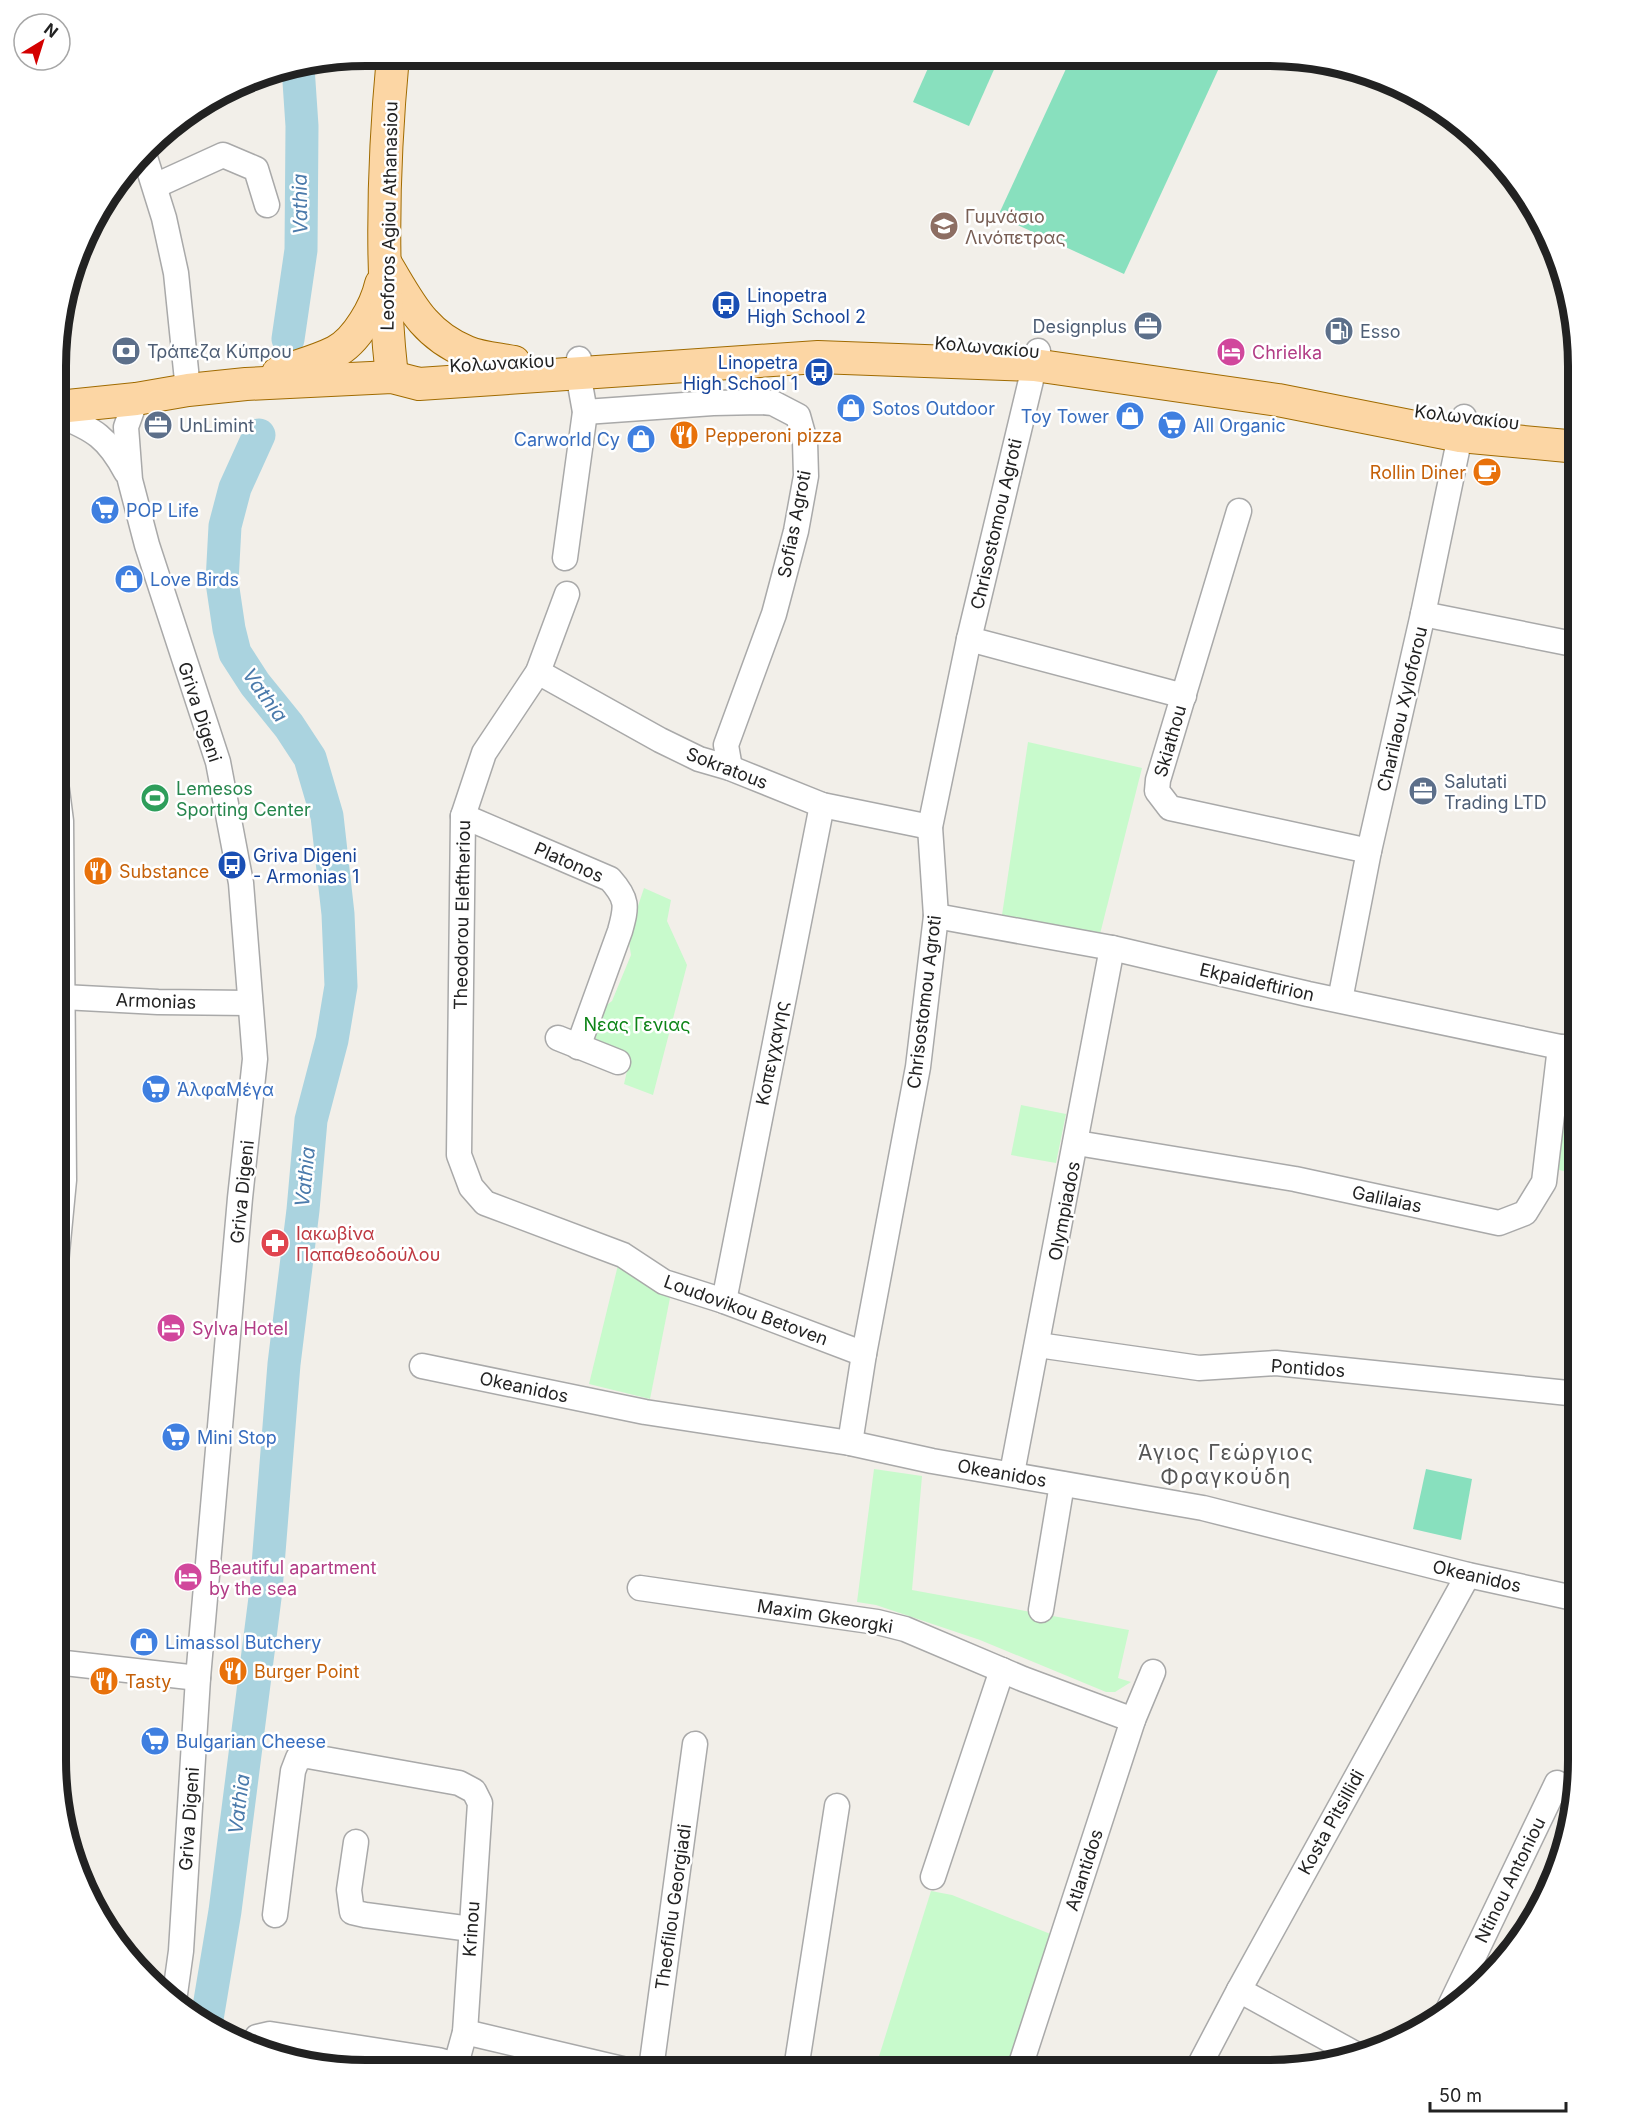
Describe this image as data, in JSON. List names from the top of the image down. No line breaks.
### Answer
{"streets":{"main road":["Leoforos Agiou Athanasiou","Κολωνακίου"],"street":["Sofias Agroti","Chrisostomou Agroti","Charilaou Xyloforou","Griva Digeni","Skiathou","Sokratous","Platonos","Theodorou Eleftheriou","Ekpaideftirion","Armonias","Κοπεγχαγης","Galilaias","Olympiados","Loudovikou Betoven","Pontidos","Okeanidos","Maxim Gkeorgki","Kosta Pitsillidi","Atlantidos","Ntinou Antoniou","Theofilou Georgiadi","Krinou"]},"crossings":[["Leoforos Agiou Athanasiou","Κολωνακίου"],["Κολωνακίου","Chrisostomou Agroti"],["Κολωνακίου","Charilaou Xyloforou"],["Κολωνακίου","Griva Digeni"],["Sofias Agroti","Sokratous"],["Chrisostomou Agroti","Sokratous"],["Chrisostomou Agroti","Ekpaideftirion"],["Chrisostomou Agroti","Loudovikou Betoven"],["Chrisostomou Agroti","Okeanidos"],["Charilaou Xyloforou","Skiathou"],["Charilaou Xyloforou","Ekpaideftirion"],["Griva Digeni","Armonias"],["Sokratous","Theodorou Eleftheriou"],["Sokratous","Κοπεγχαγης"],["Platonos","Theodorou Eleftheriou"],["Theodorou Eleftheriou","Loudovikou Betoven"],["Ekpaideftirion","Olympiados"],["Κοπεγχαγης","Loudovikou Betoven"],["Galilaias","Olympiados"],["Olympiados","Pontidos"],["Olympiados","Okeanidos"],["Okeanidos","Kosta Pitsillidi"],["Maxim Gkeorgki","Atlantidos"]],"districts":["Άγιος Γεώργιος Φραγκούδη"],"water":["Vathia"],"parks":["Νεας Γενιας"],"places":{"school or university":["Γυμνάσιο Λινόπετρας"],"bus stop":["Linopetra High School 2","Linopetra High School 1","Griva Digeni - Armonias 1"],"office":["Designplus","UnLimint","Salutati Trading LTD"],"fuel station":["Esso"],"bank":["Τράπεζα Κύπρου"],"hotel":["Chrielka","Sylva Hotel","Beautiful apartment by the sea"],"shop":["Sotos Outdoor","Toy Tower","Carworld Cy","Love Birds","Limassol Butchery"],"supermarket":["All Organic","POP Life","ΆλφαΜέγα","Mini Stop","Bulgarian Cheese"],"restaurant":["Pepperoni pizza","Substance","Burger Point","Tasty"],"cafe":["Rollin Diner"],"sports":["Lemesos Sporting Center"],"pharmacy":["Ιακωβίνα Παπαθεοδούλου"]},"scale_bar":"50 m","north":"top right"}
